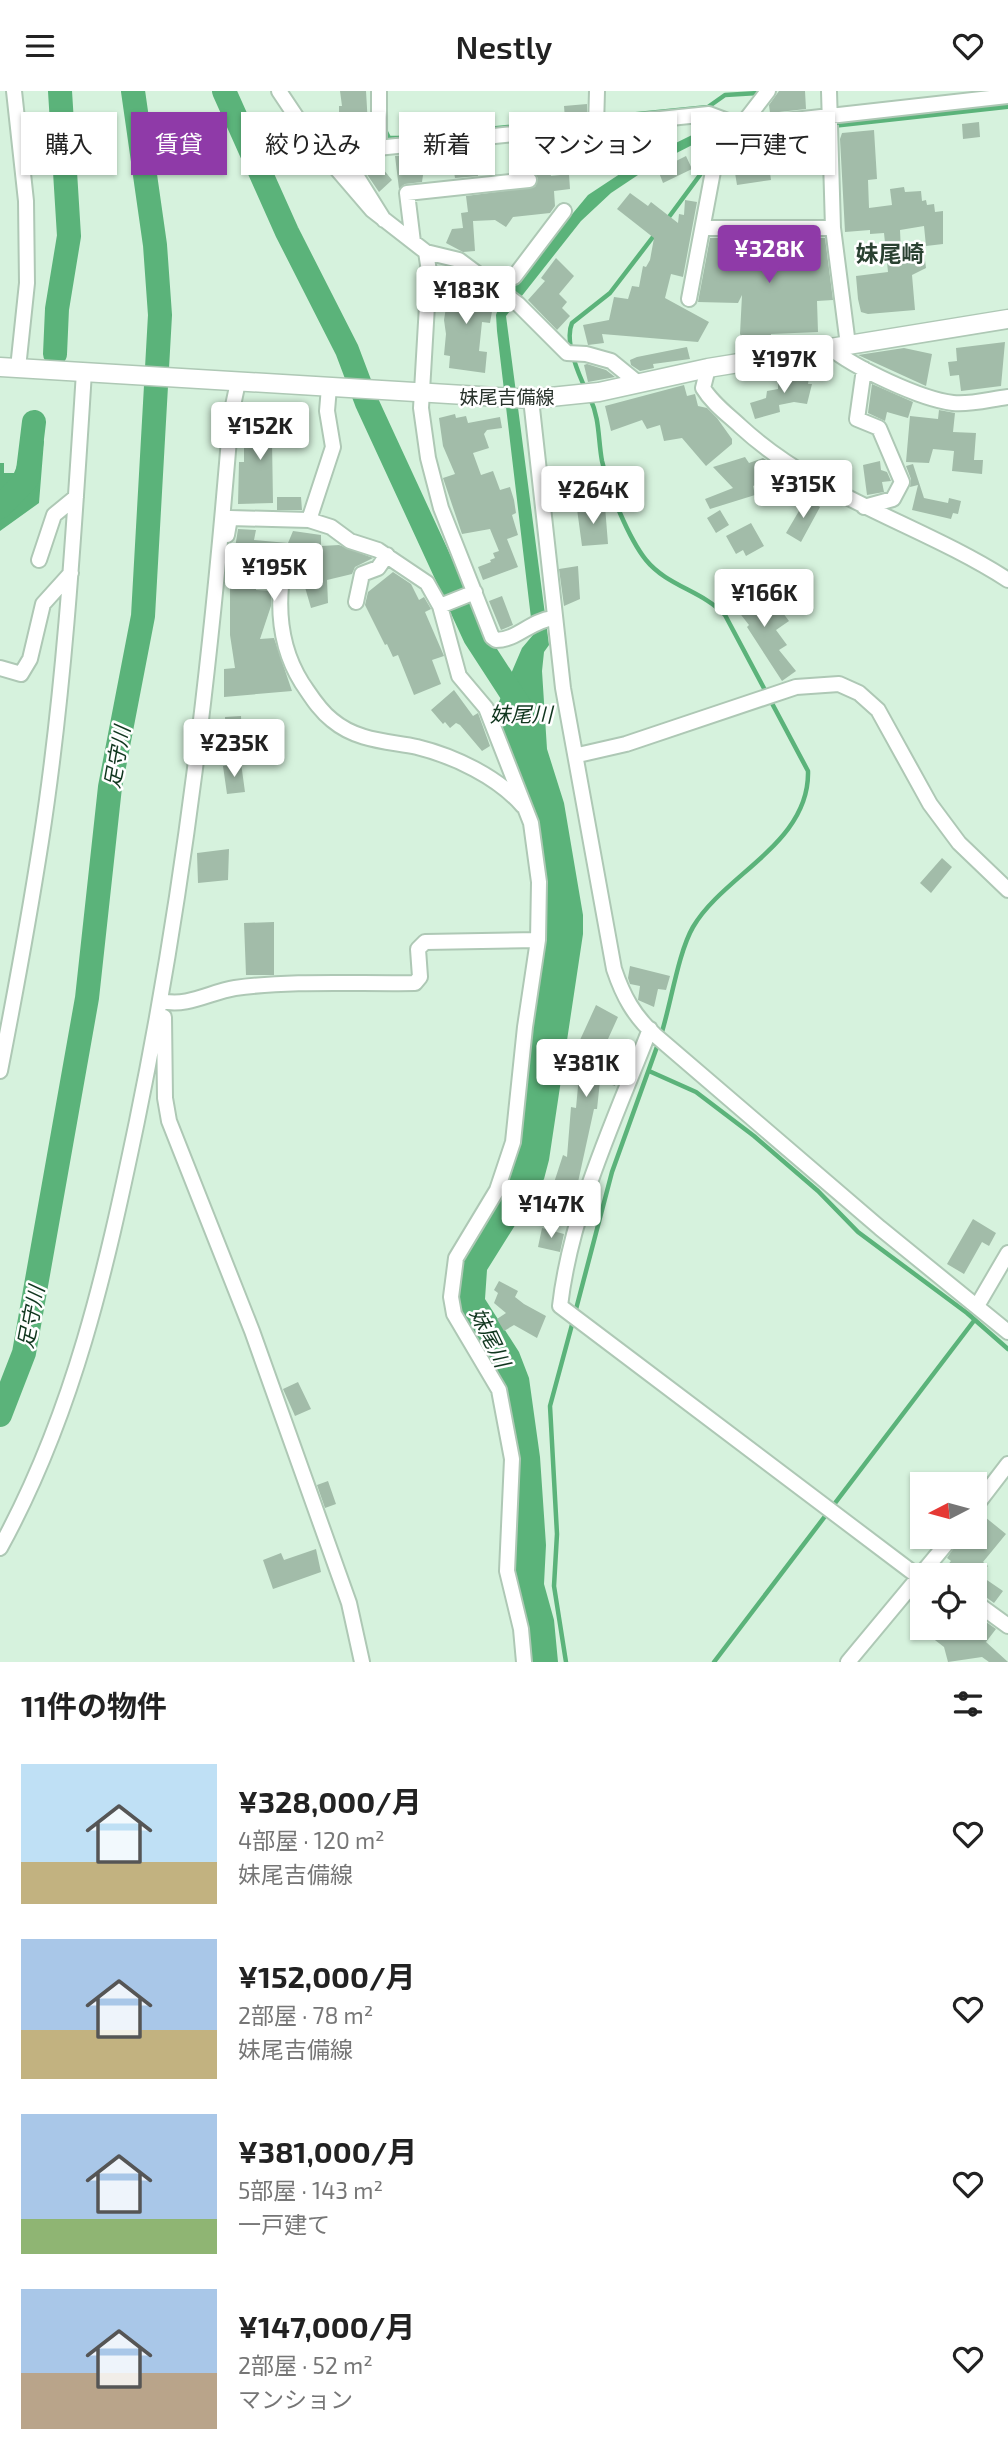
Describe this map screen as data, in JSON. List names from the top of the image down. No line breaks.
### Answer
{"streets":{"main road":["妹尾吉備線"]},"districts":["妹尾崎"],"water":["妹尾川","足守川"],"north":"left","page":{"header":"Nestly","chip":["購入","賃貸","絞り込み","新着","マンション","一戸建て"],"price":["¥328K","¥183K","¥197K","¥152K","¥315K","¥264K","¥195K","¥166K","¥235K","¥381K","¥147K"],"heading":"11件の物件","list":[{"name":"¥328,000/月","note":"4部屋 · 120 m² · 妹尾吉備線"},{"name":"¥152,000/月","note":"2部屋 · 78 m² · 妹尾吉備線"},{"name":"¥381,000/月","note":"5部屋 · 143 m² · 一戸建て"},{"name":"¥147,000/月","note":"2部屋 · 52 m² · マンション"}]}}
